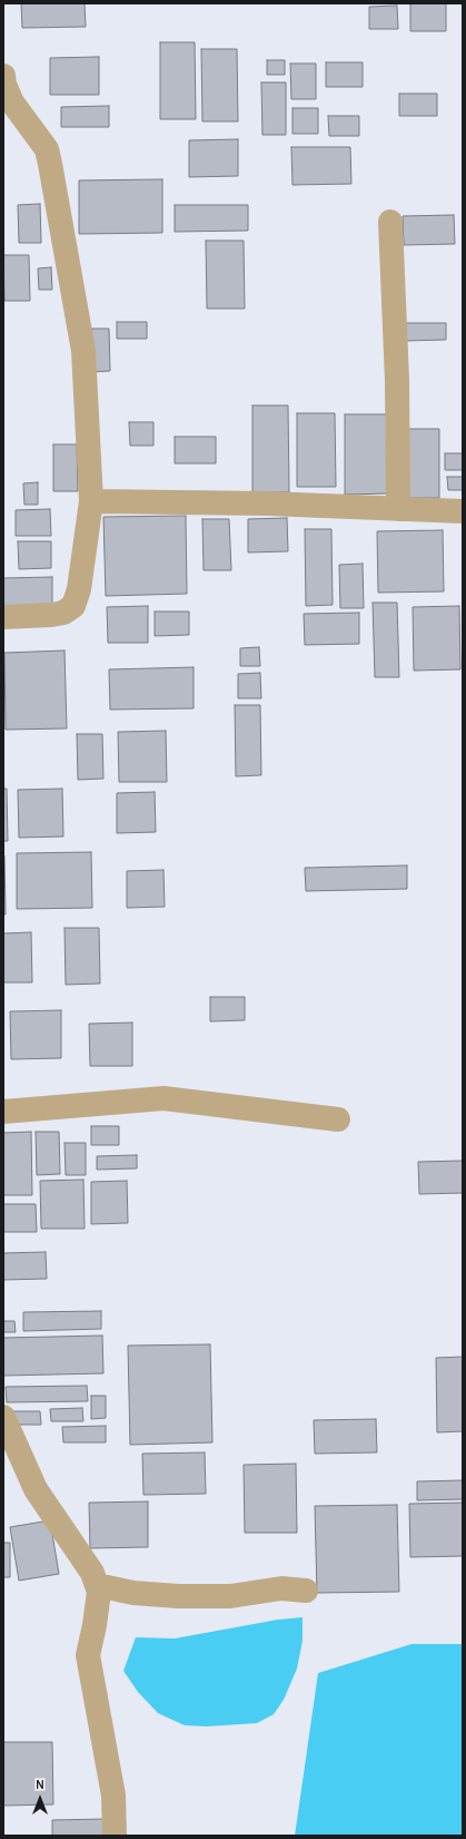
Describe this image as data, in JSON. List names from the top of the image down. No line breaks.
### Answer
{"north":"top"}
